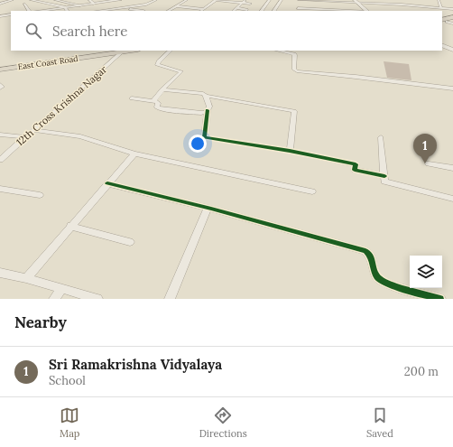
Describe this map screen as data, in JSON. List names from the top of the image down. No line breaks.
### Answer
{"streets":{"highway":["East Coast Road"],"street":["12th Cross Krishna Nagar"]},"crossings":[["East Coast Road","12th Cross Krishna Nagar"]],"page":{"search":"Search here","pins":"1","heading":"Nearby","list":[{"mark":"1","name":"Sri Ramakrishna Vidyalaya","note":"School","value":"200 m"}],"nav":["Map","Directions","Saved"]}}
